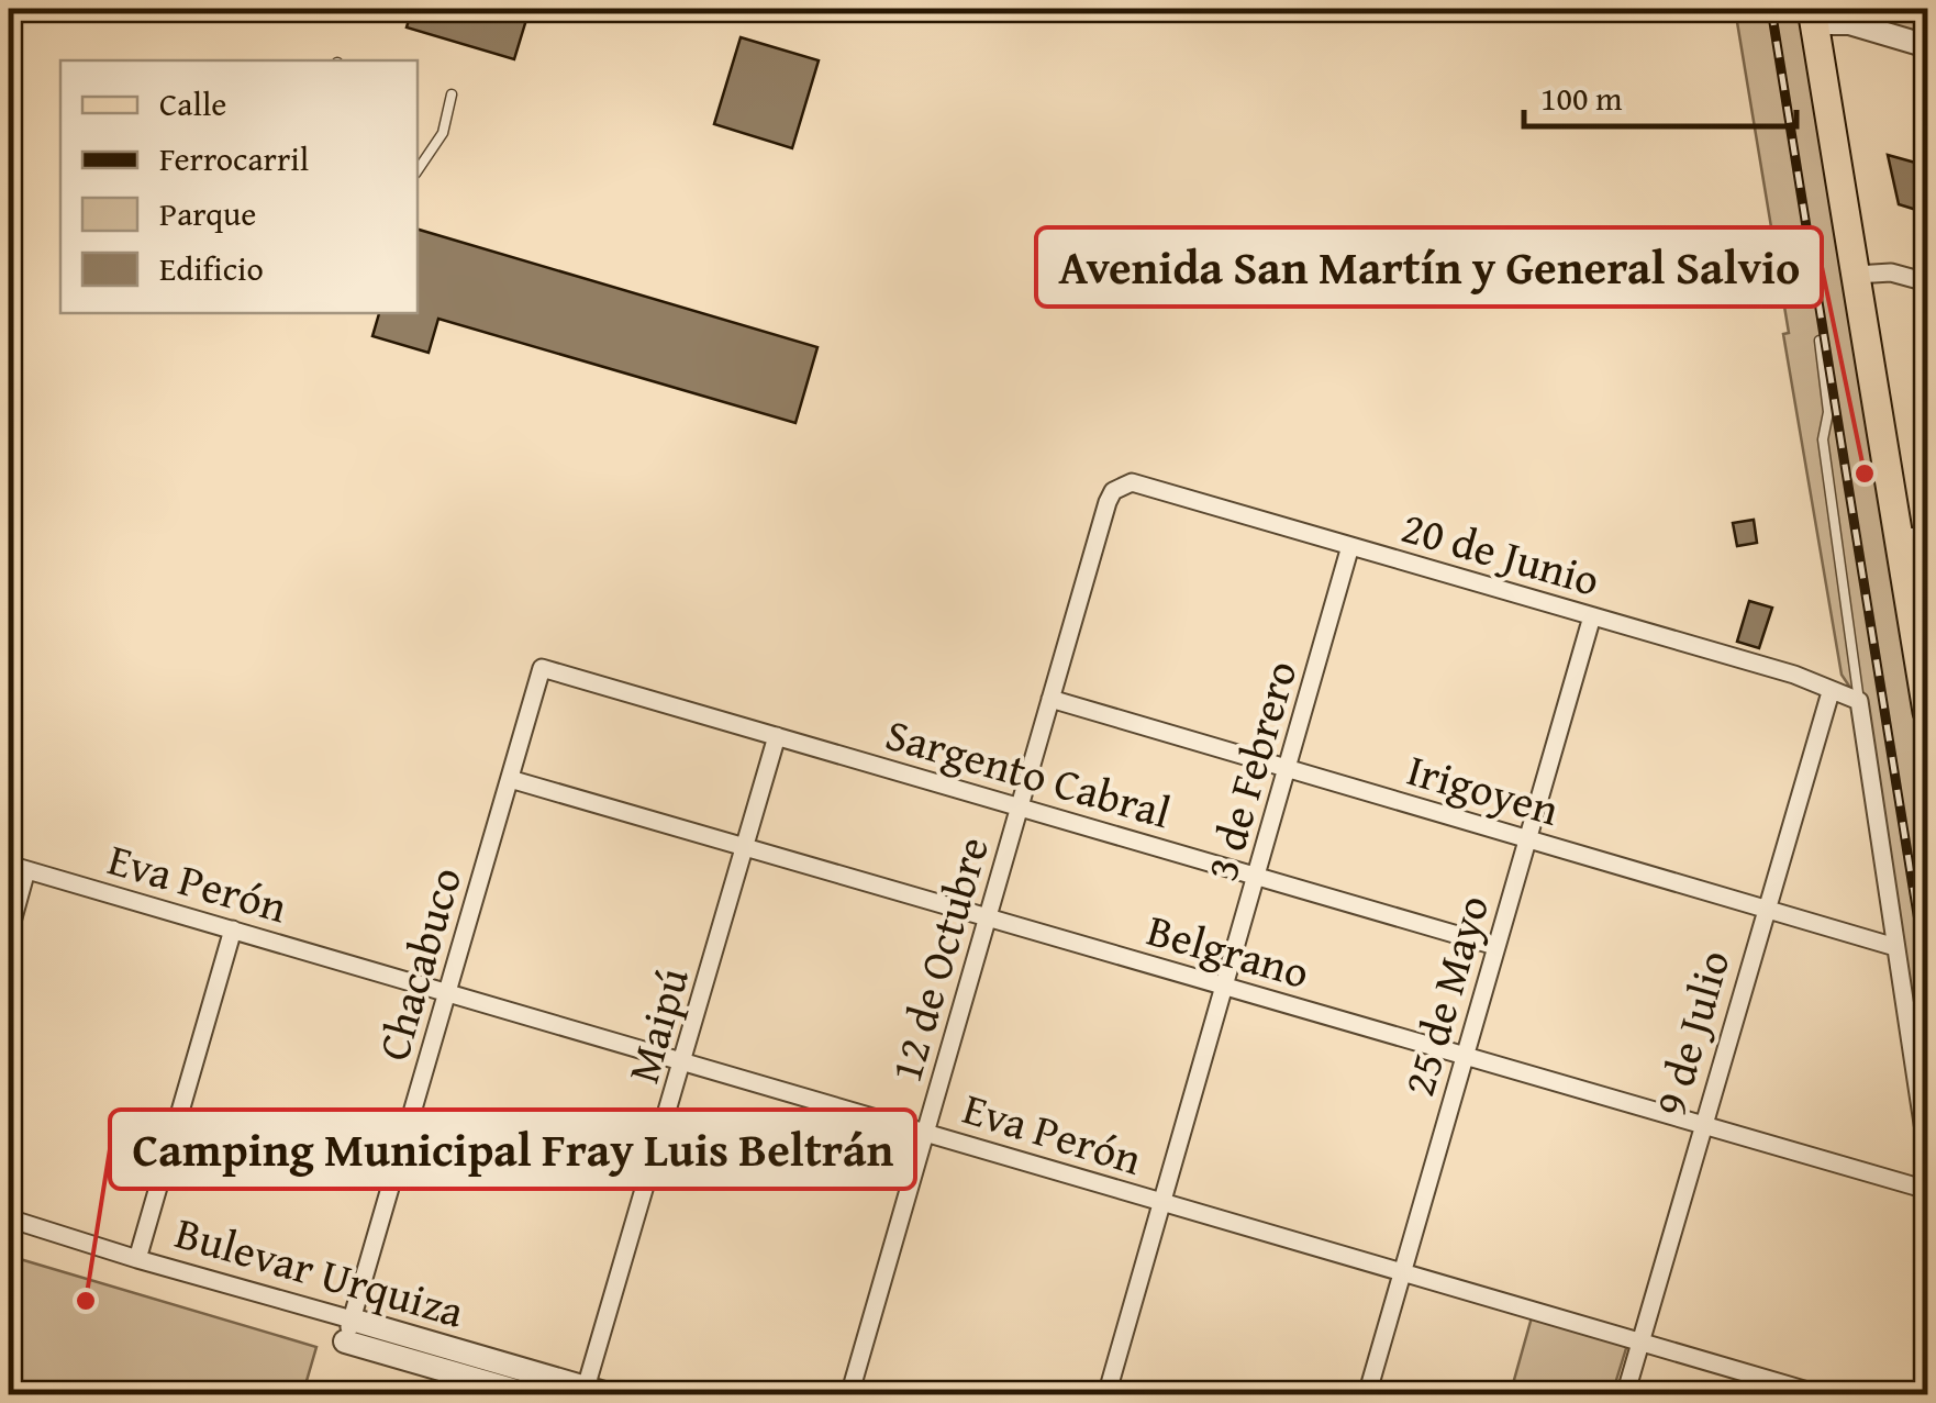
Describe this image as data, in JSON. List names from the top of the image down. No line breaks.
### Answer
{"streets":{"street":["20 de Junio","3 de Febrero","Sargento Cabral","Irigoyen","Eva Perón","Belgrano","12 de Octubre","Chacabuco","25 de Mayo","Maipú","9 de Julio","Bulevar Urquiza"]},"crossings":[["20 de Junio","3 de Febrero"],["20 de Junio","12 de Octubre"],["20 de Junio","25 de Mayo"],["20 de Junio","9 de Julio"],["3 de Febrero","Sargento Cabral"],["3 de Febrero","Irigoyen"],["3 de Febrero","Eva Perón"],["3 de Febrero","Belgrano"],["Sargento Cabral","12 de Octubre"],["Sargento Cabral","Chacabuco"],["Sargento Cabral","25 de Mayo"],["Sargento Cabral","Maipú"],["Irigoyen","12 de Octubre"],["Irigoyen","25 de Mayo"],["Irigoyen","9 de Julio"],["Eva Perón","12 de Octubre"],["Eva Perón","Chacabuco"],["Eva Perón","25 de Mayo"],["Eva Perón","Maipú"],["Eva Perón","9 de Julio"],["Belgrano","12 de Octubre"],["Belgrano","Chacabuco"],["Belgrano","25 de Mayo"],["Belgrano","Maipú"],["Belgrano","9 de Julio"],["Chacabuco","Bulevar Urquiza"],["Maipú","Bulevar Urquiza"]],"places":["Avenida San Martín y General Salvio","Camping Municipal Fray Luis Beltrán"],"legend":["Calle","Ferrocarril","Parque","Edificio"],"scale_bar":"100 m"}
